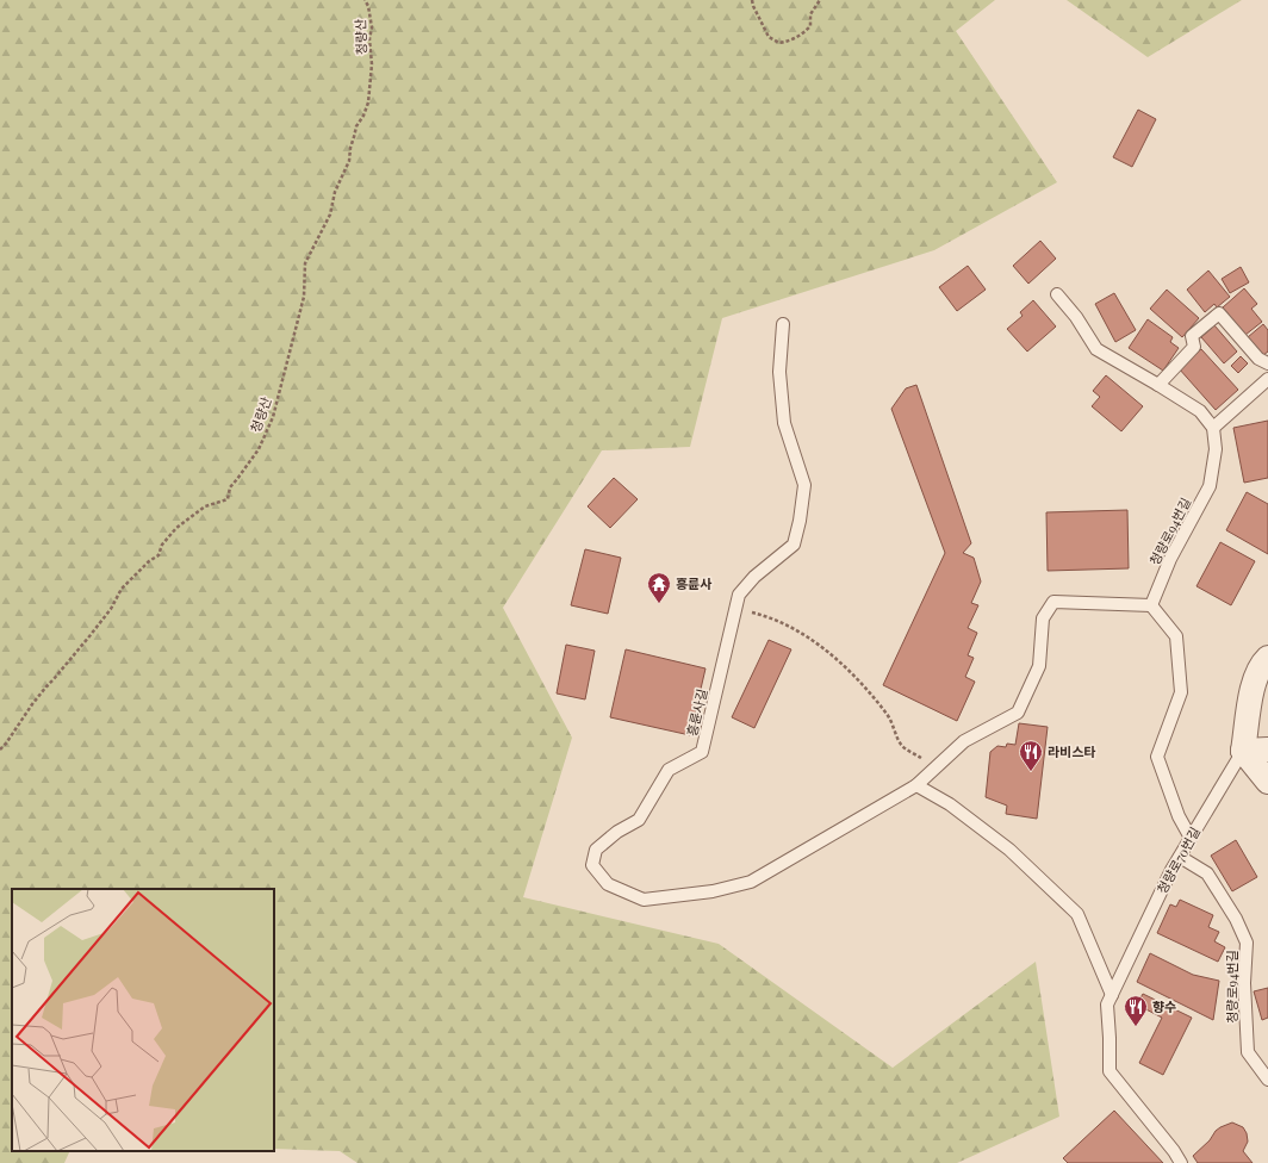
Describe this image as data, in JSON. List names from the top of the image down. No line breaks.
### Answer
{"streets":{"lane":["청량로94번길","흥륜사길","청량로70번길"],"path":["청량산"]},"crossings":[["청량로94번길","청량로70번길"]],"places":{"temple":["흥륜사"],"restaurant":["라비스타","향수"]}}
